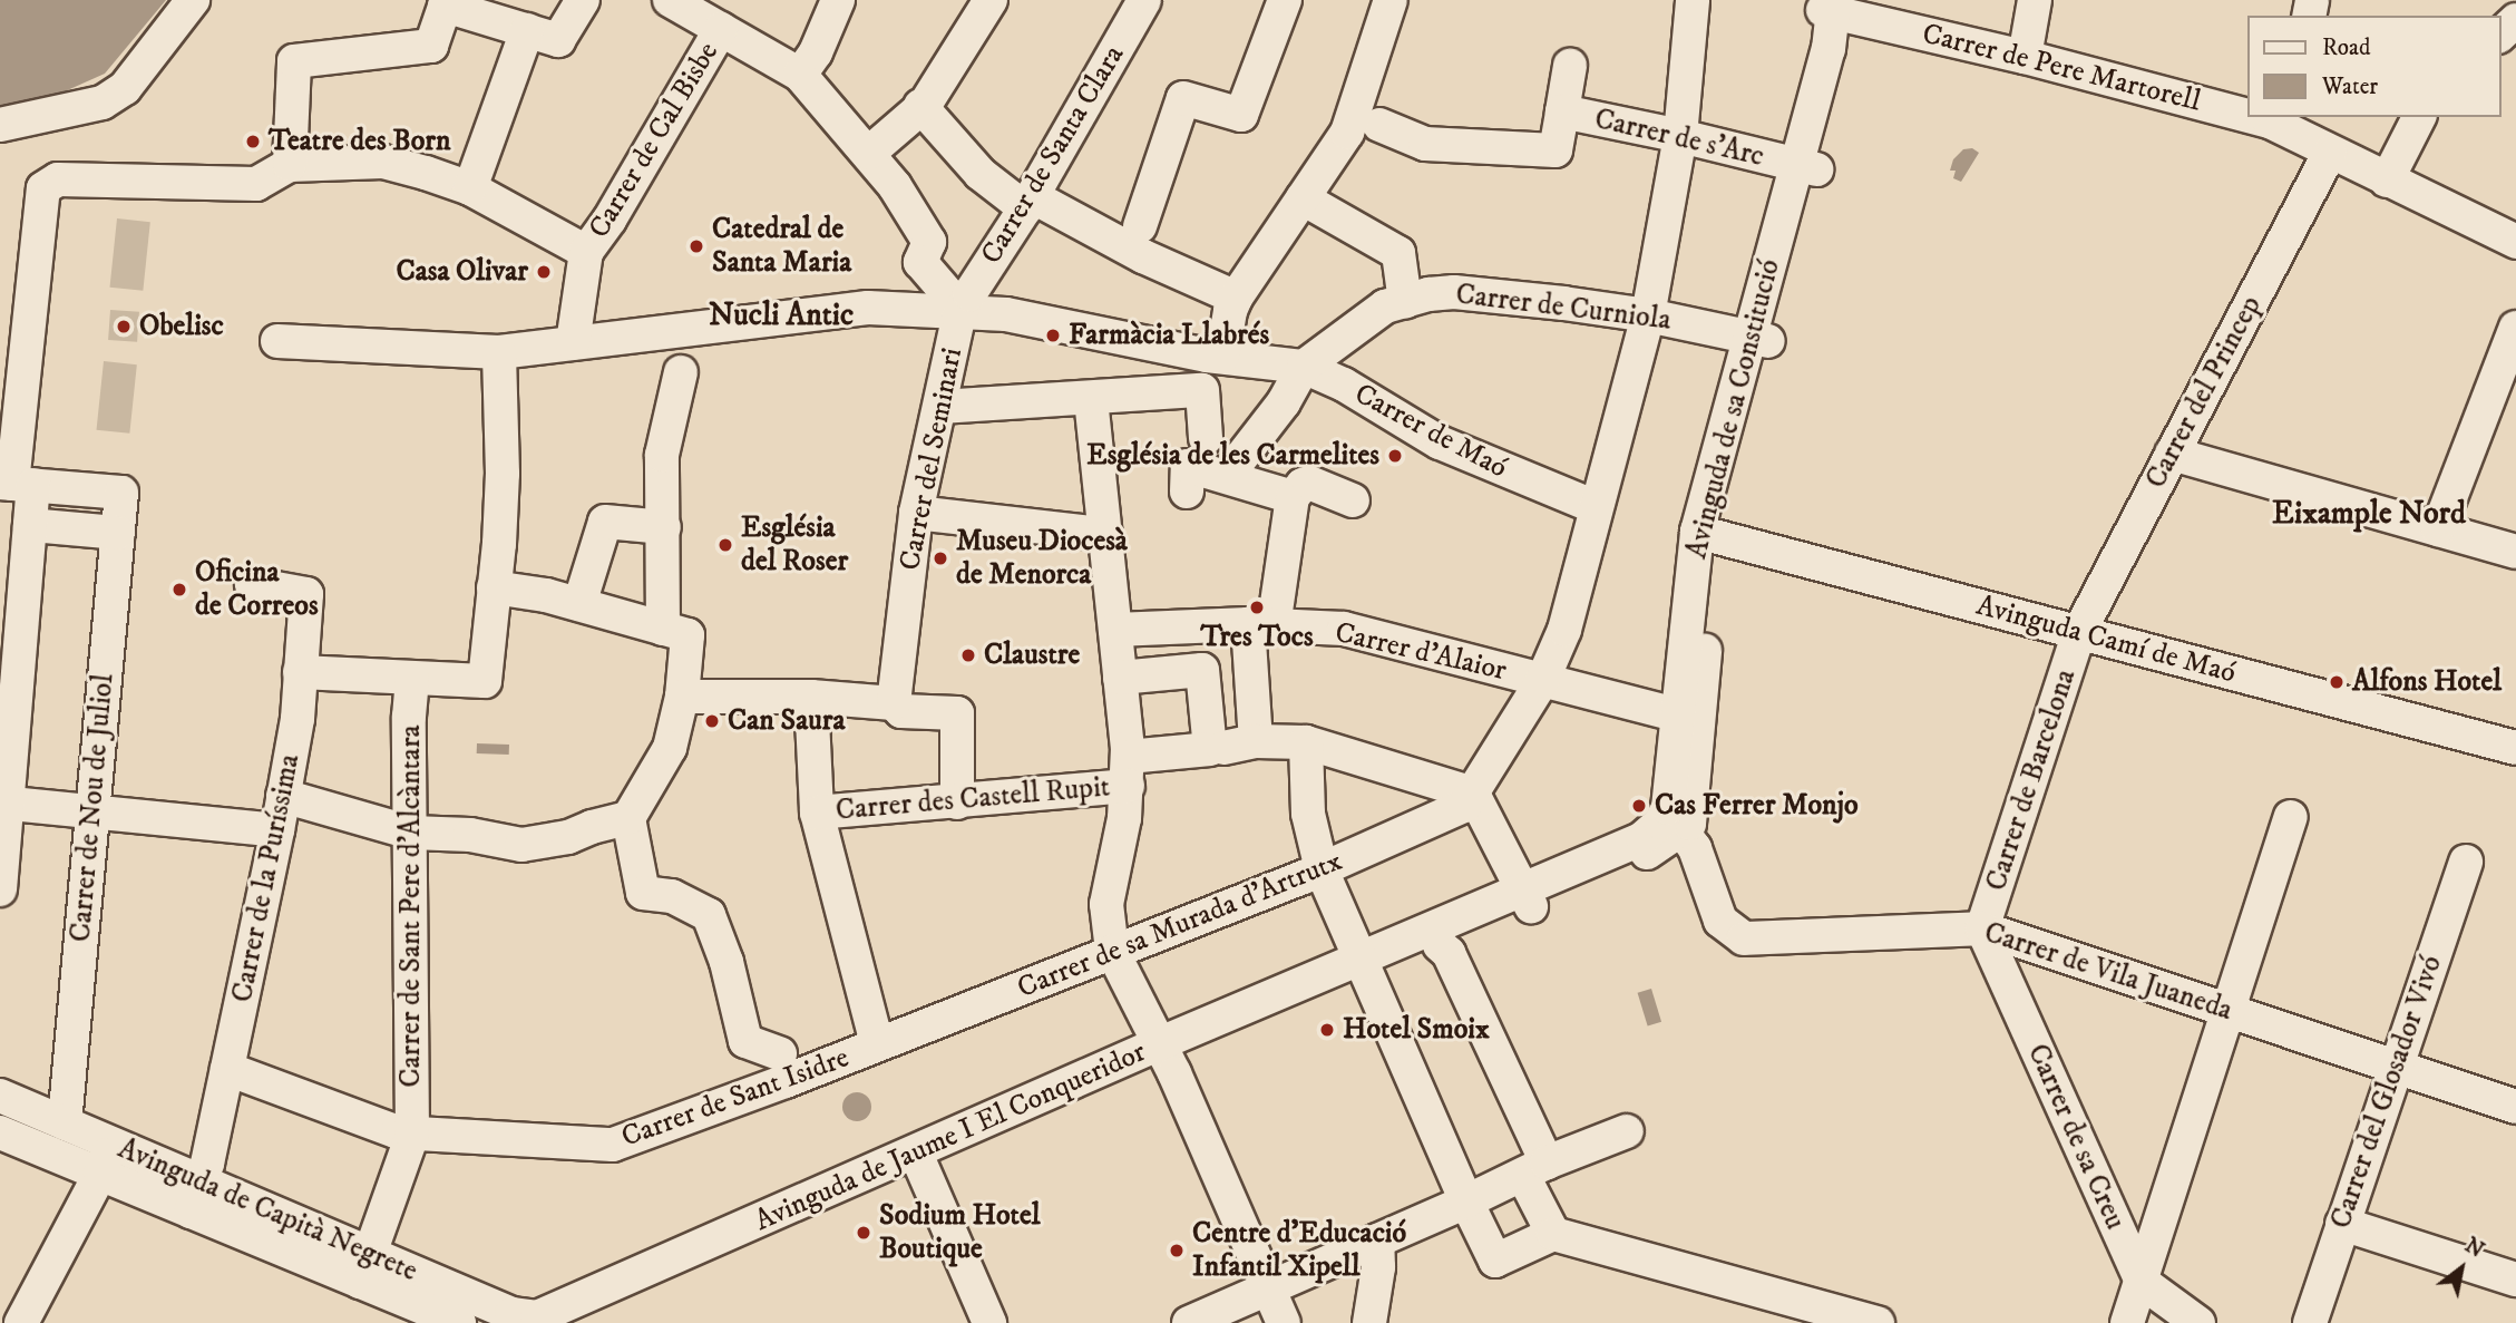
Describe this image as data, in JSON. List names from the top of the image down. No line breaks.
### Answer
{"streets":{"street":["Carrer de Pere Martorell","Carrer de s'Arc","Carrer de Cal Bisbe","Carrer de Santa Clara","Carrer de Curniola","Carrer del Princep","Avinguda de sa Constitució","Carrer de Maó","Carrer del Seminari","Avinguda Camí de Maó","Carrer d'Alaior","Carrer de Barcelona","Carrer des Castell Rupit","Carrer de Nou de Juliol","Carrer de la Puríssima","Carrer de Sant Pere d'Alcàntara","Carrer de sa Murada d'Artrutx","Carrer de Vila Juaneda","Carrer del Glosador Vivó","Carrer de Sant Isidre","Avinguda de Jaume I El Conqueridor","Carrer de sa Creu","Avinguda de Capità Negrete"]},"crossings":[["Carrer de Pere Martorell","Carrer del Princep"],["Carrer de Pere Martorell","Avinguda de sa Constitució"],["Carrer de s'Arc","Avinguda de sa Constitució"],["Carrer de s'Arc","Carrer de sa Murada d'Artrutx"],["Carrer de Santa Clara","Carrer del Seminari"],["Carrer de Curniola","Avinguda de sa Constitució"],["Carrer de Curniola","Carrer de Maó"],["Carrer de Curniola","Carrer de sa Murada d'Artrutx"],["Carrer del Princep","Avinguda Camí de Maó"],["Carrer del Princep","Carrer de Barcelona"],["Avinguda de sa Constitució","Avinguda Camí de Maó"],["Avinguda de sa Constitució","Carrer d'Alaior"],["Avinguda de sa Constitució","Carrer de Vila Juaneda"],["Avinguda de sa Constitució","Avinguda de Jaume I El Conqueridor"],["Carrer de Maó","Carrer de sa Murada d'Artrutx"],["Avinguda Camí de Maó","Carrer de Barcelona"],["Carrer d'Alaior","Carrer de sa Murada d'Artrutx"],["Carrer de Barcelona","Carrer de Vila Juaneda"],["Carrer de Barcelona","Carrer de sa Creu"],["Carrer de Nou de Juliol","Avinguda de Capità Negrete"],["Carrer de la Puríssima","Carrer de Sant Isidre"],["Carrer de la Puríssima","Avinguda de Capità Negrete"],["Carrer de Sant Pere d'Alcàntara","Carrer de Sant Isidre"],["Carrer de sa Murada d'Artrutx","Carrer de Sant Isidre"],["Carrer de Vila Juaneda","Carrer del Glosador Vivó"],["Carrer de Vila Juaneda","Avinguda de Jaume I El Conqueridor"],["Carrer de Vila Juaneda","Carrer de sa Creu"],["Avinguda de Jaume I El Conqueridor","Avinguda de Capità Negrete"]],"districts":["Nucli Antic","Eixample Nord"],"places":["Teatre des Born","Catedral de Santa Maria","Casa Olivar","Obelisc","Farmàcia Llabrés","Església de les Carmelites","Església del Roser","Museu Diocesà de Menorca","Oficina de Correos","Tres Tocs","Claustre","Alfons Hotel","Can Saura","Cas Ferrer Monjo","Hotel Smoix","Sodium Hotel Boutique","Centre d'Educació Infantil Xipell"],"legend":["Road","Water"],"north":"top right"}
